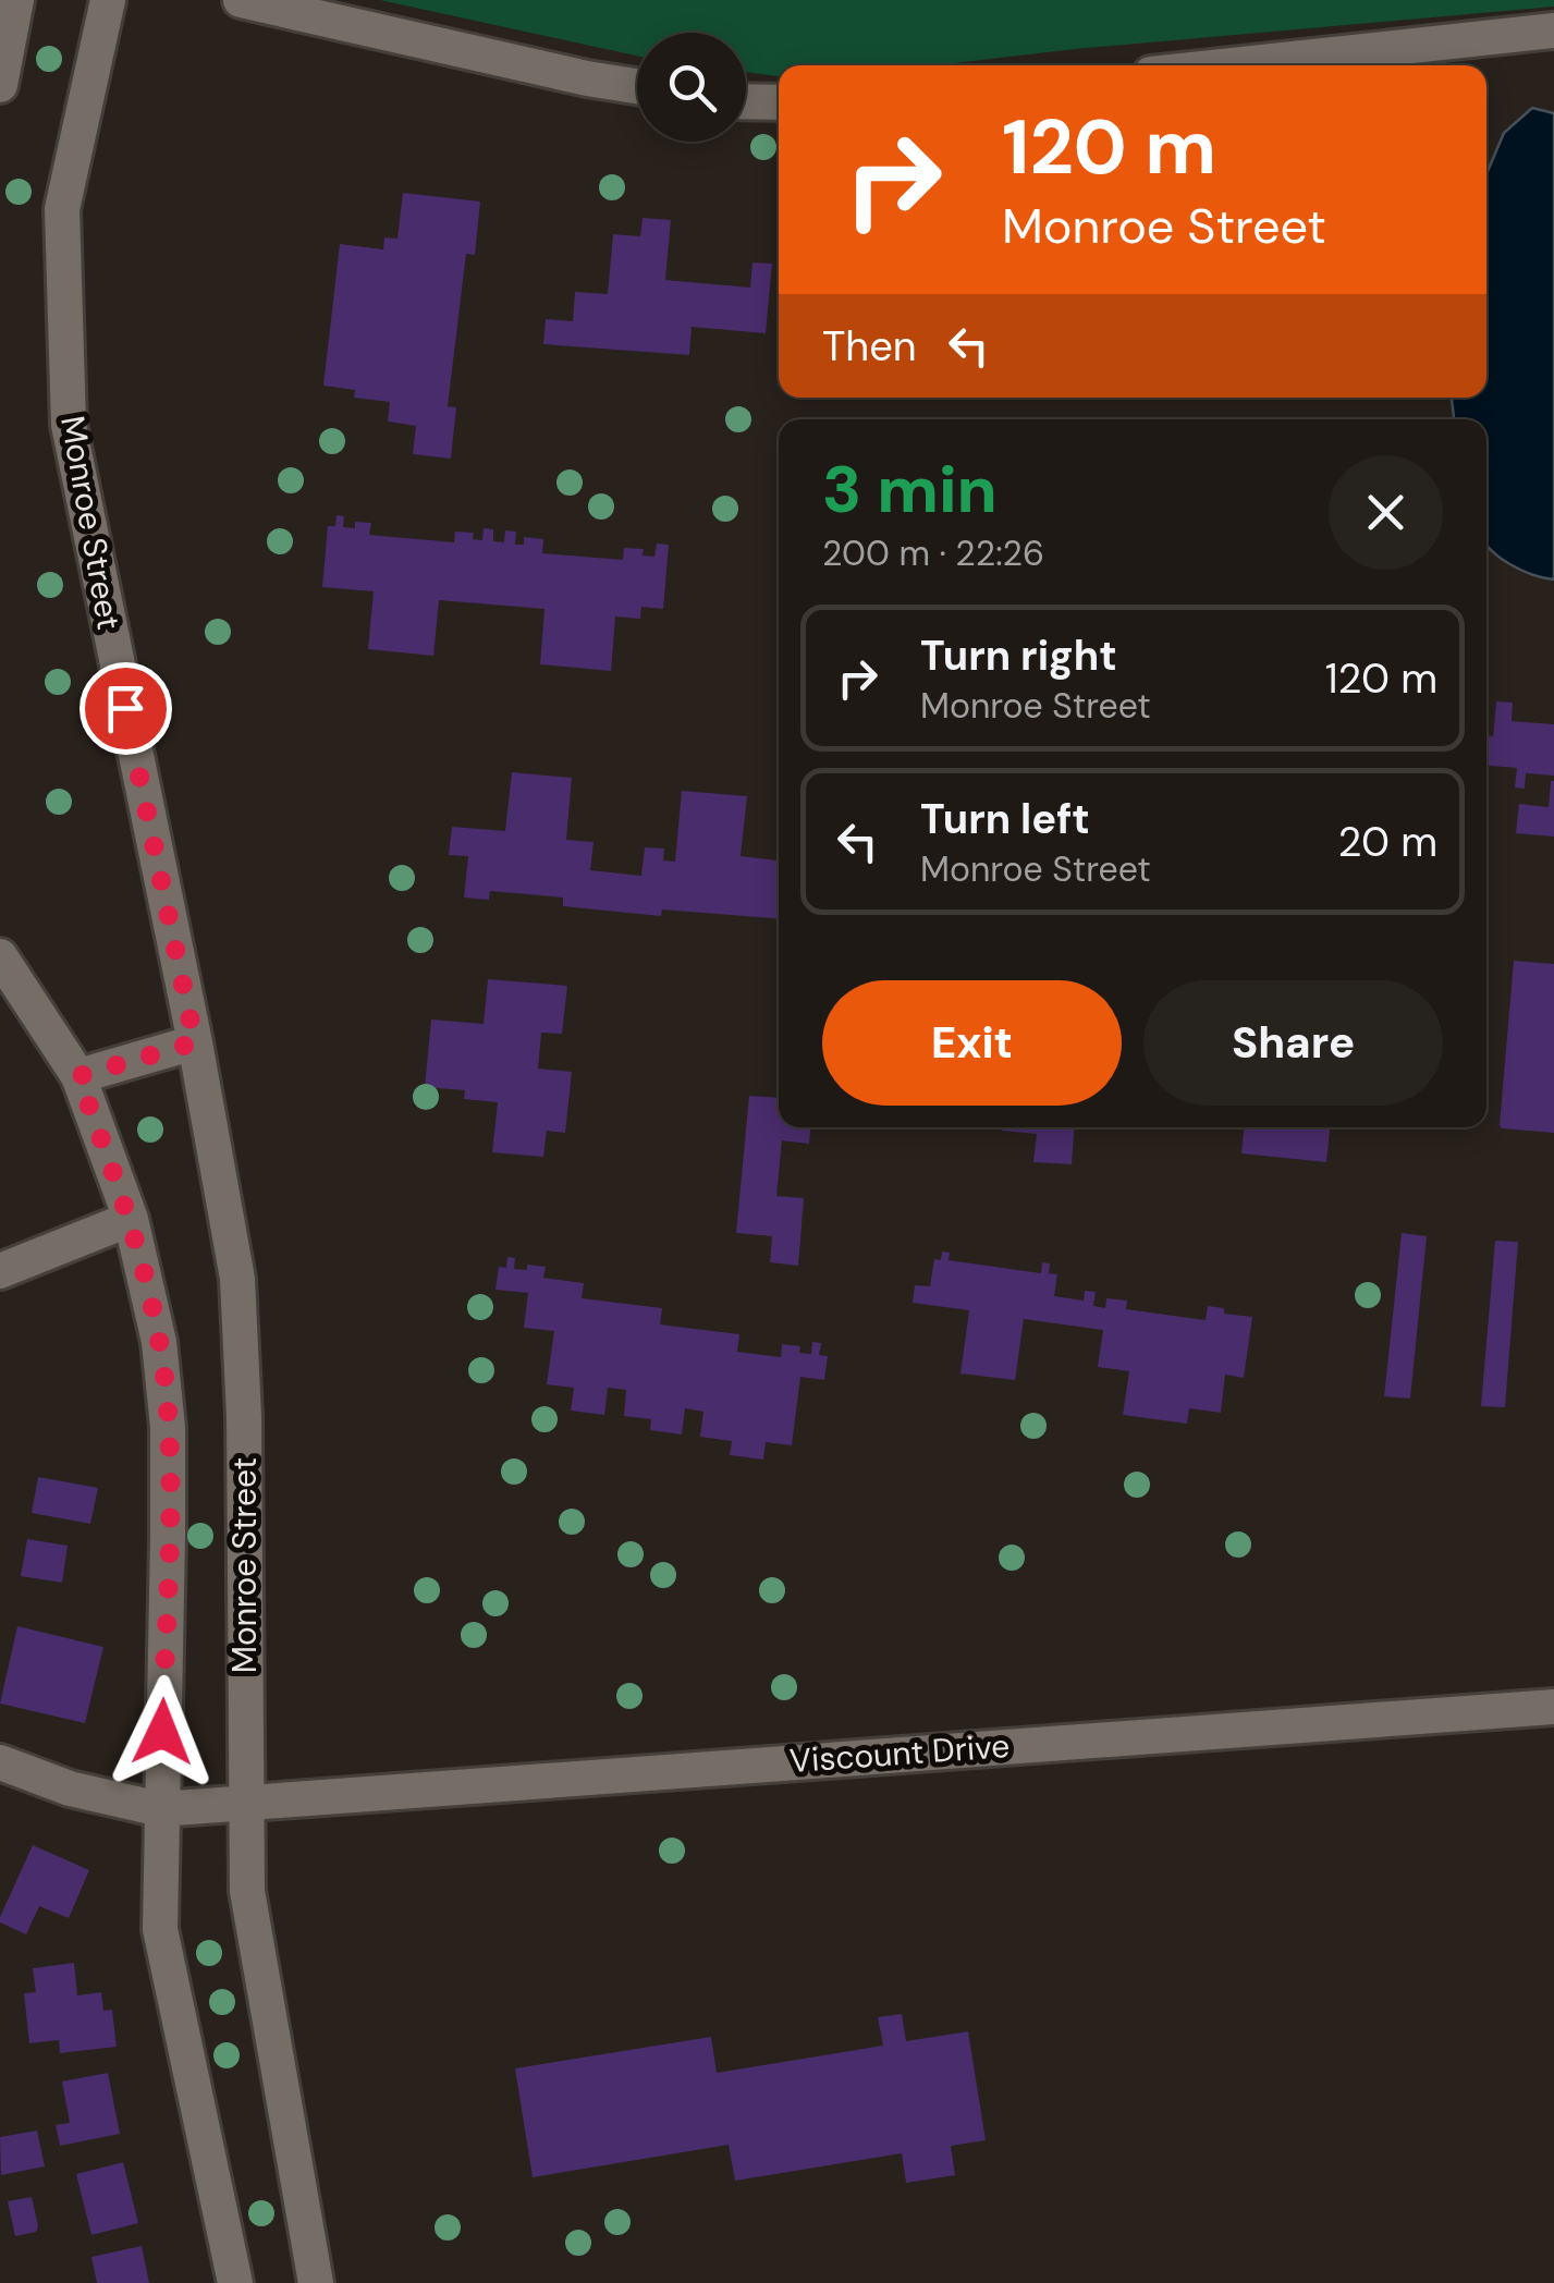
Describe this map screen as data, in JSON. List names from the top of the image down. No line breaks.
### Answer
{"streets":{"street":["Monroe Street","Viscount Drive"]},"crossings":[["Monroe Street","Viscount Drive"]],"page":{"turn":["120 m","Monroe Street"],"then":"Then","heading":["3 min","200 m · 22:26"],"list":[{"name":"Turn right","note":"Monroe Street","value":"120 m"},{"name":"Turn left","note":"Monroe Street","value":"20 m"}],"buttons":["Exit","Share"]}}
